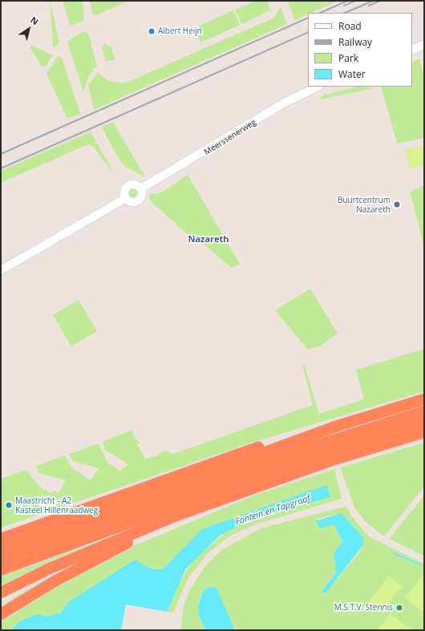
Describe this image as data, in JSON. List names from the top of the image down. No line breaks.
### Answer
{"streets":{"street":["Meerssenerweg"]},"districts":["Nazareth"],"water":["Fontein en Tapgraaf"],"places":["Albert Heijn","Buurtcentrum Nazareth","Maastricht - A2 Kasteel Hillenraadweg","M.S.T.V. Stennis"],"legend":["Road","Railway","Park","Water"],"north":"top right"}
